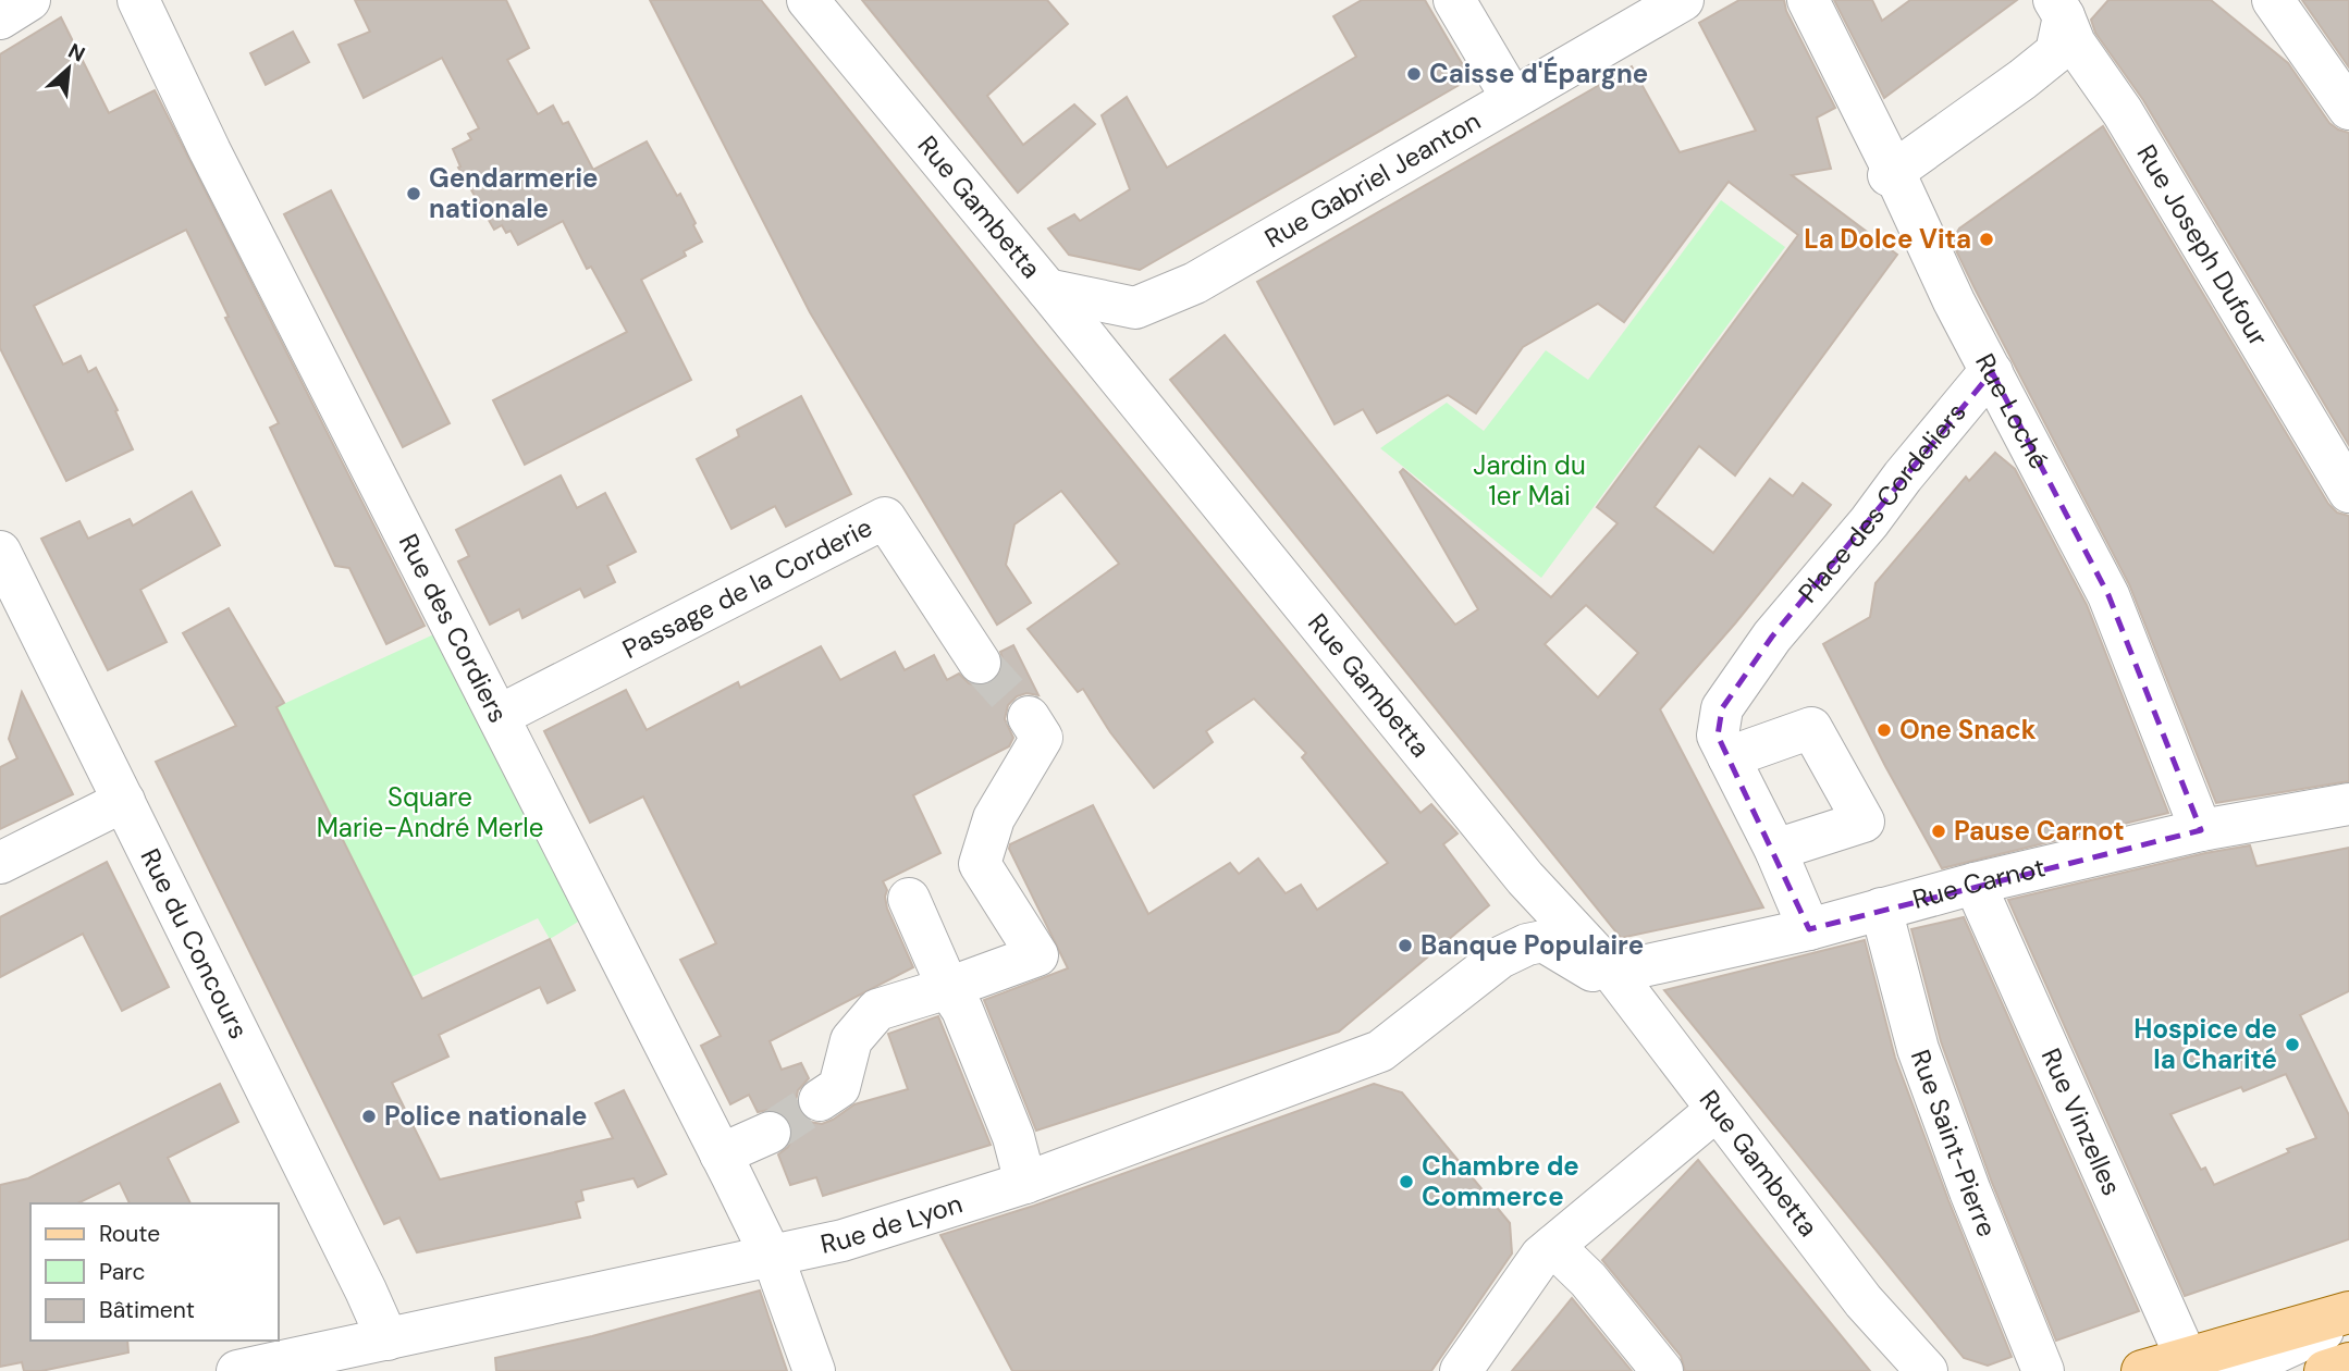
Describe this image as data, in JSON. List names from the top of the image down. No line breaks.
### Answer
{"streets":{"street":["Rue Gabriel Jeanton","Rue Gambetta","Rue Joseph Dufour","Rue Loché","Place des Cordeliers","Passage de la Corderie","Rue des Cordiers","Rue Carnot","Rue du Concours","Rue Vinzelles","Rue Saint-Pierre","Rue de Lyon"]},"crossings":[["Rue Gabriel Jeanton","Rue Gambetta"],["Rue Gambetta","Rue Carnot"],["Rue Gambetta","Rue de Lyon"],["Rue Loché","Place des Cordeliers"],["Rue Loché","Rue Carnot"],["Place des Cordeliers","Rue Carnot"],["Passage de la Corderie","Rue des Cordiers"],["Rue des Cordiers","Rue de Lyon"],["Rue Carnot","Rue Vinzelles"],["Rue Carnot","Rue Saint-Pierre"],["Rue Carnot","Rue de Lyon"],["Rue du Concours","Rue de Lyon"]],"parks":["Jardin du 1er Mai","Square Marie-André Merle"],"places":["Caisse d'Épargne","Gendarmerie nationale","La Dolce Vita","One Snack","Pause Carnot","Banque Populaire","Hospice de la Charité","Police nationale","Chambre de Commerce"],"legend":["Route","Parc","Bâtiment"],"north":"top right"}
